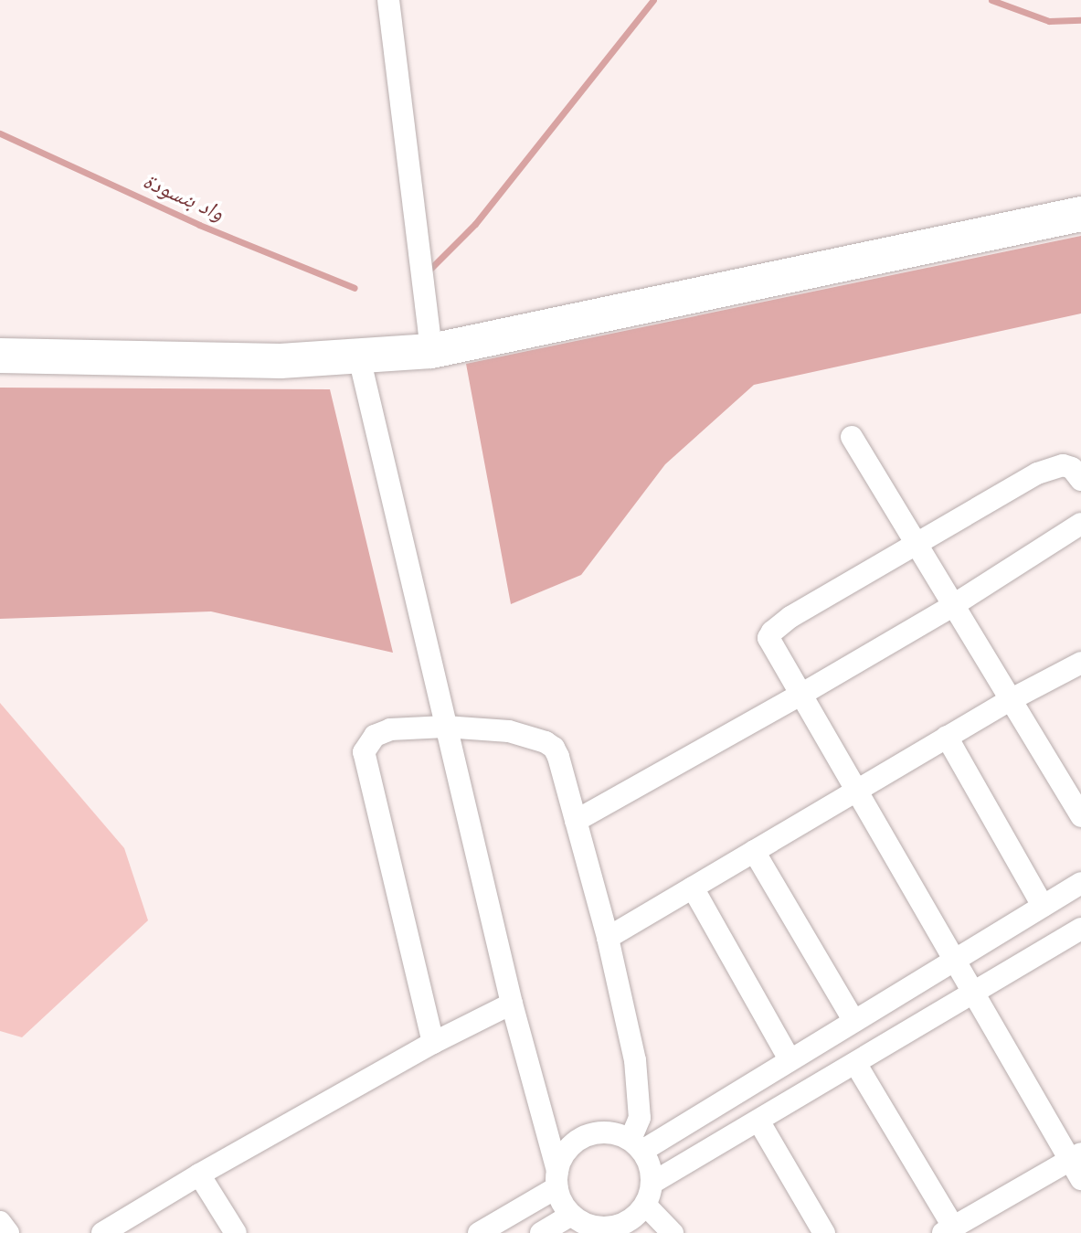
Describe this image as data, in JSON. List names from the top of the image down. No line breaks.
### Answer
{"water":["واد بنسودة"]}
